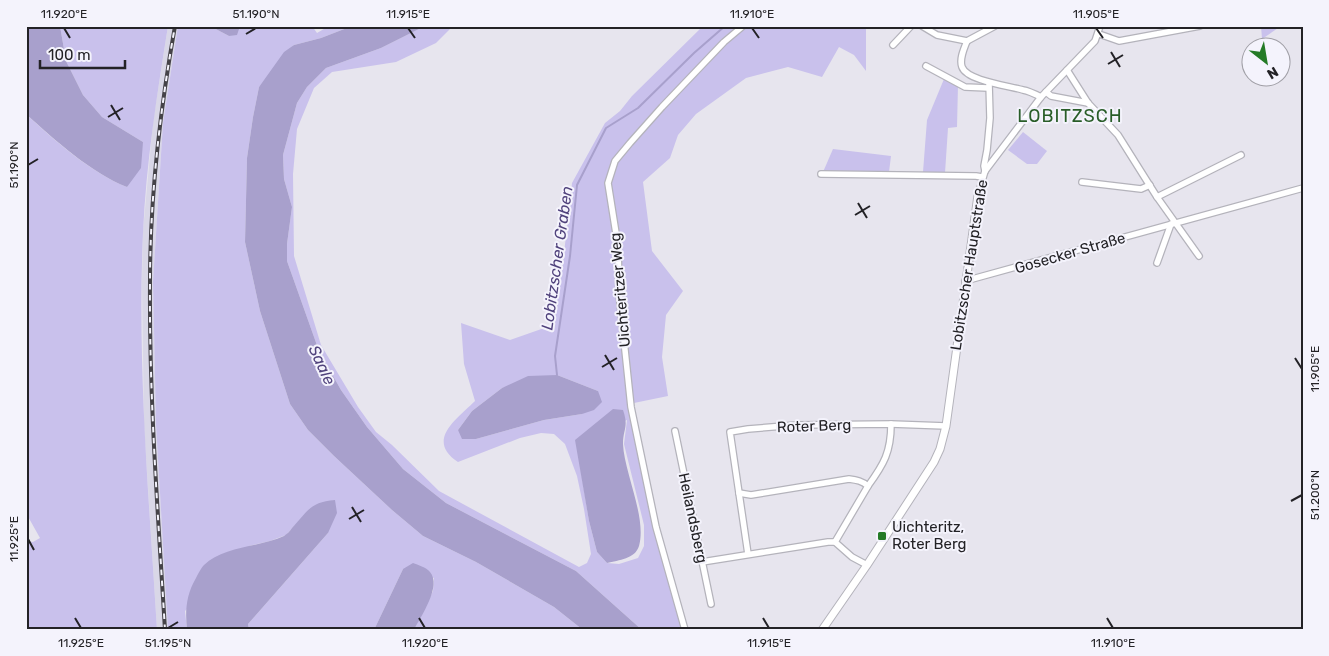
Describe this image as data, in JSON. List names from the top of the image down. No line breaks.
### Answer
{"streets":{"street":["Gosecker Straße","Lobitzscher Hauptstraße","Uichteritzer Weg","Roter Berg","Heilandsberg"]},"crossings":[["Gosecker Straße","Lobitzscher Hauptstraße"]],"districts":["LOBITZSCH"],"water":["Lobitzscher Graben","Saale"],"places":{"transit":["Uichteritz, Roter Berg"]},"scale_bar":"100 m","north":"bottom right","coordinates":["11.920°E","51.190°N","11.915°E","11.910°E","11.905°E","51.200°N","11.925°E","51.195°N"]}
